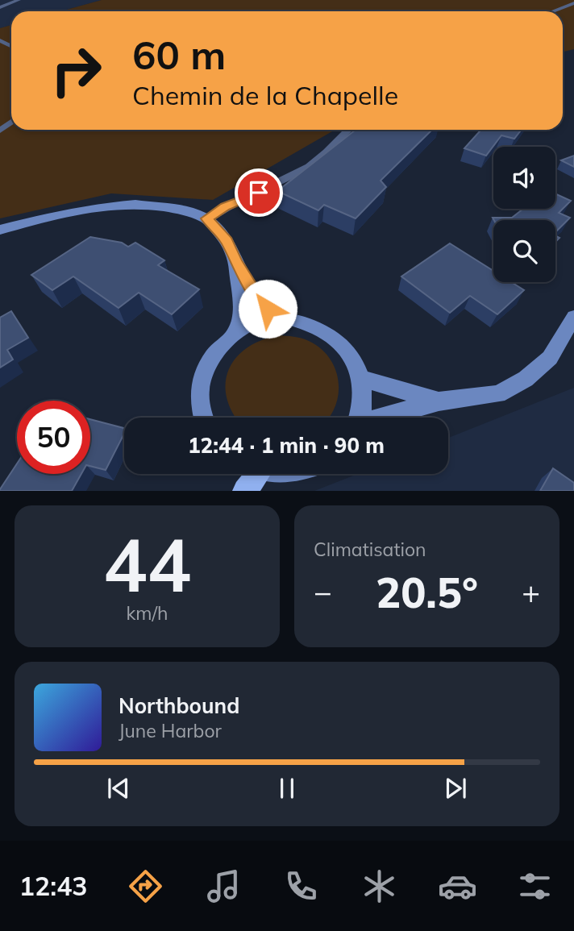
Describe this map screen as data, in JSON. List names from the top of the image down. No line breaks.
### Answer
{"page":{"turn":["60 m","Chemin de la Chapelle"],"limit":"50","trip":"12:44 · 1 min · 90 m","tile":[["44","km/h"],"Climatisation"],"heat":["−","20.5°","+"],"song":["Northbound","June Harbor"],"tabs":"12:43"}}
